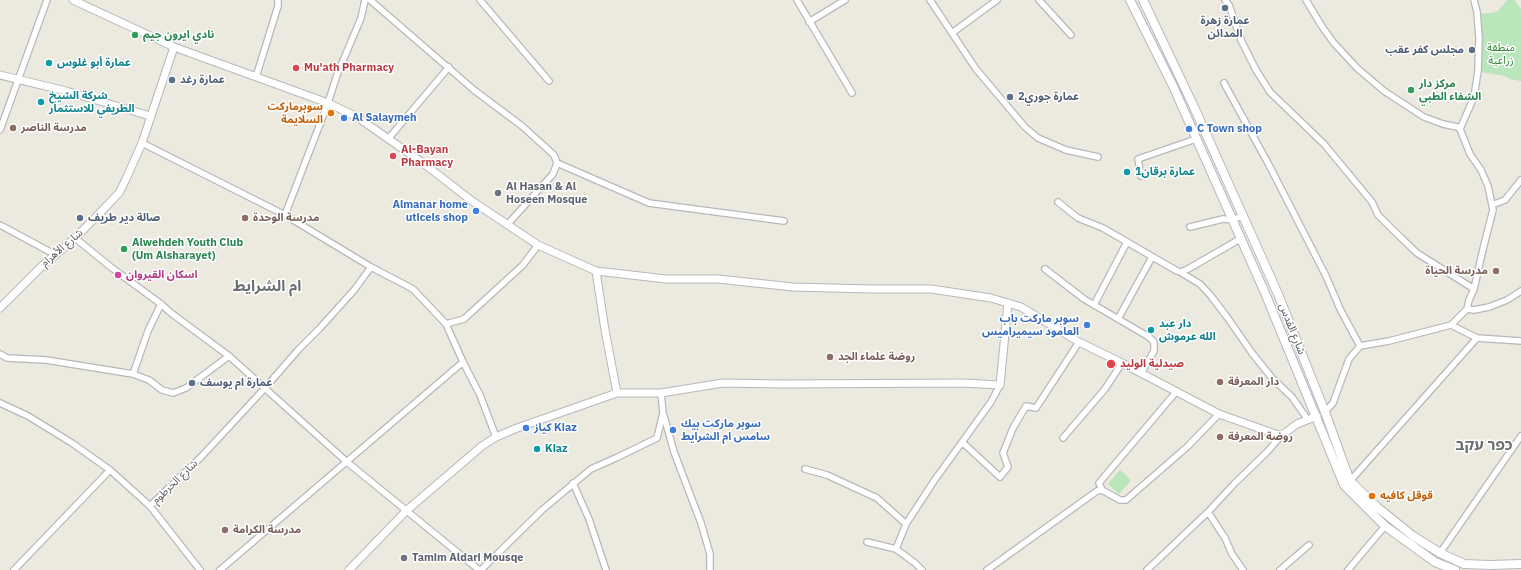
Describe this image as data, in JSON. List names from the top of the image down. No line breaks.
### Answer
{"streets":{"main road":["شارع القدس"],"street":["شارع الأهرام","شارع الخرطوم"]},"districts":["ام الشرايط","כפר עקב"],"parks":["منطقة زراعية"],"places":["عمارة زهرة المدائن","نادي ايرون جيم","مجلس كفر عقب","عمارة أبو غلوس","Mu'ath Pharmacy","عمارة رغد","مركز دار الشفاء الطبي","عمارة جوري2","شركة الشيخ الطريفي للاستثمار","سوبرماركت السلايمة","Al Salaymeh","مدرسة الناصر","C Town shop","Al-Bayan Pharmacy","1عمارة برقان","Al Hasan & Al Hoseen Mosque","Almanar home uticels shop","صالة دير طريف","مدرسة الوحدة","Alwehdeh Youth Club (Um Alsharayet)","مدرسة الحياة","اسكان القيروان","سوبر ماركت باب العامود سيميراميس","دار عبد الله عرموش","روضة علماء الجد","صيدلية الوليد","دار المعرفة","عمارة ام يوسف","كياز Kiaz","سوبر ماركت بيك سامس ام الشرايط","روضة المعرفة","Kiaz","قوقل كافيه","مدرسة الكرامة","Tamim Aldari Mousqe"]}
